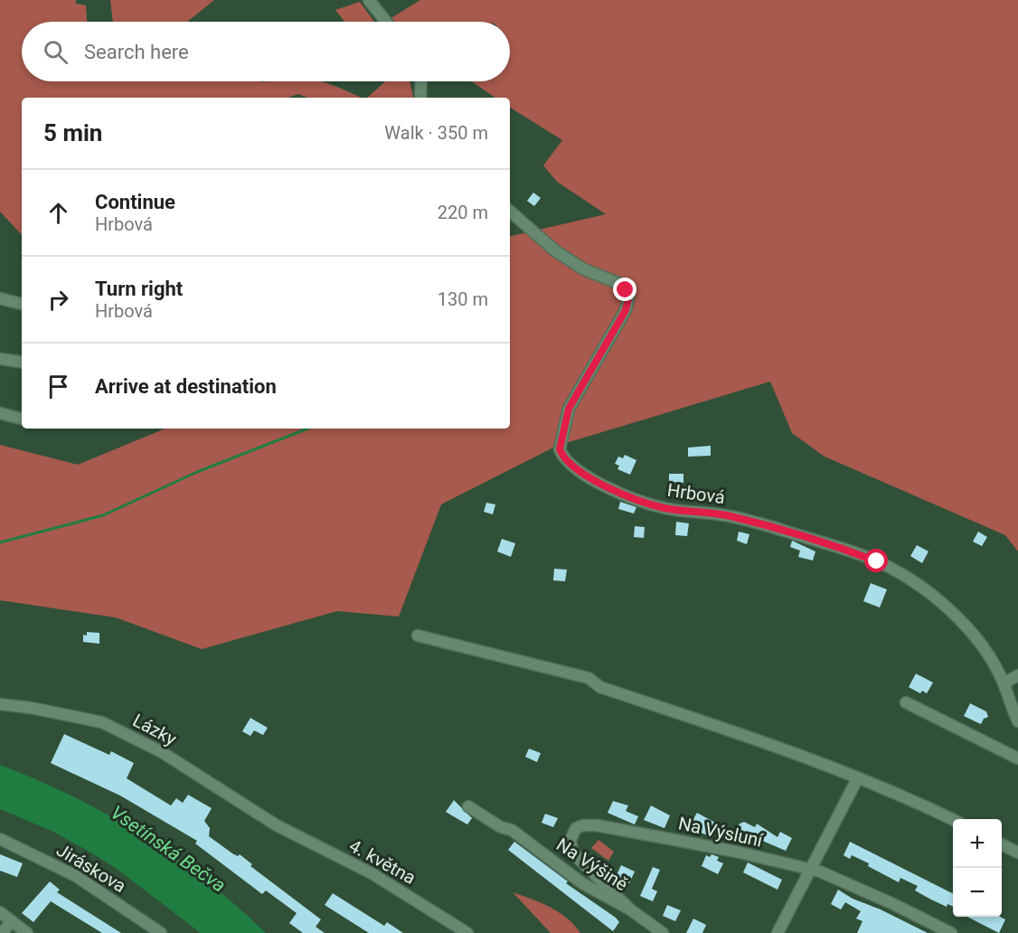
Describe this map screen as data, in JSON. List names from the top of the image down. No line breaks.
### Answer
{"streets":{"street":["Hrbová","Lázky","Na Výsluní","4. května","Na Výšině","Jiráskova"]},"crossings":[["Lázky","4. května"],["Na Výsluní","Na Výšině"]],"water":["Vsetínská Bečva"],"page":{"search":"Search here","heading":["5 min","Walk · 350 m"],"list":[["Continue","Hrbová","220 m"],["Turn right","Hrbová","130 m"],"Arrive at destination"],"map_buttons":["+","−"]}}
